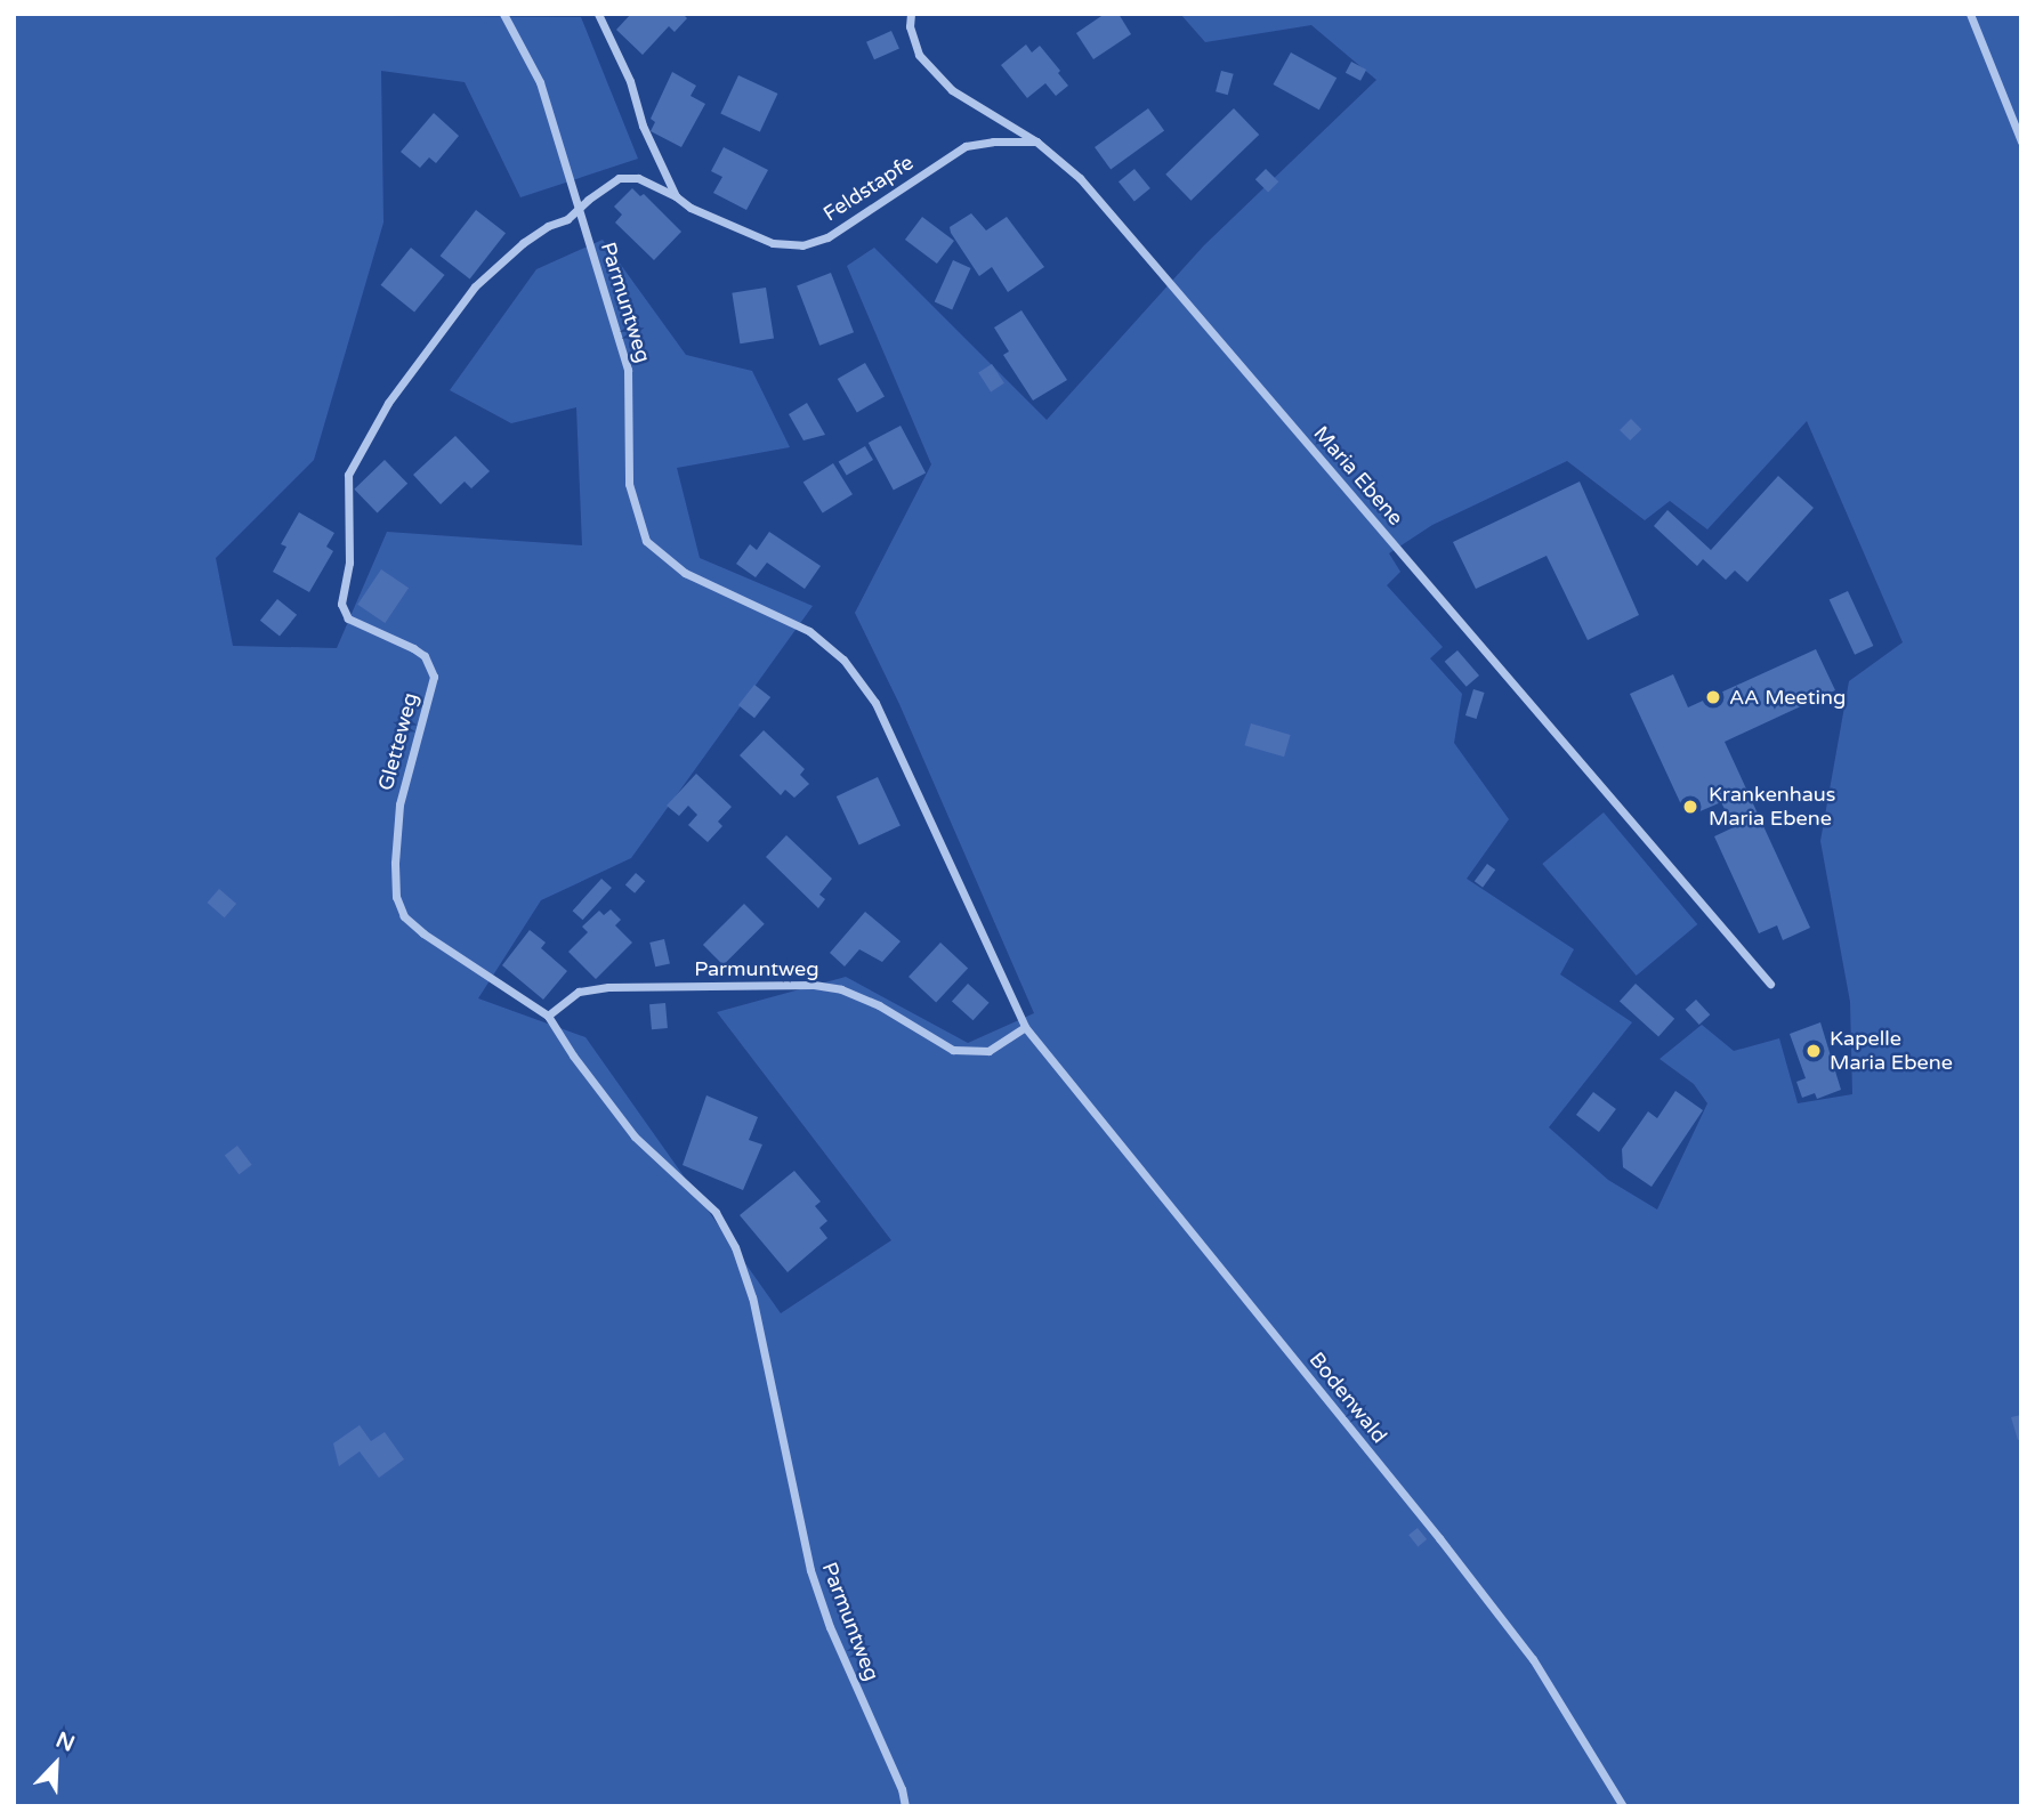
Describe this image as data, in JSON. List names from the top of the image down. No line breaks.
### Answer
{"streets":{"street":["Feldstapfe","Parmuntweg","Maria Ebene","Gletteweg","Bodenwald"]},"crossings":[["Feldstapfe","Parmuntweg"],["Feldstapfe","Maria Ebene"],["Feldstapfe","Gletteweg"],["Parmuntweg","Gletteweg"],["Parmuntweg","Bodenwald"]],"places":["AA Meeting","Krankenhaus Maria Ebene","Kapelle Maria Ebene"],"north":"top right"}
